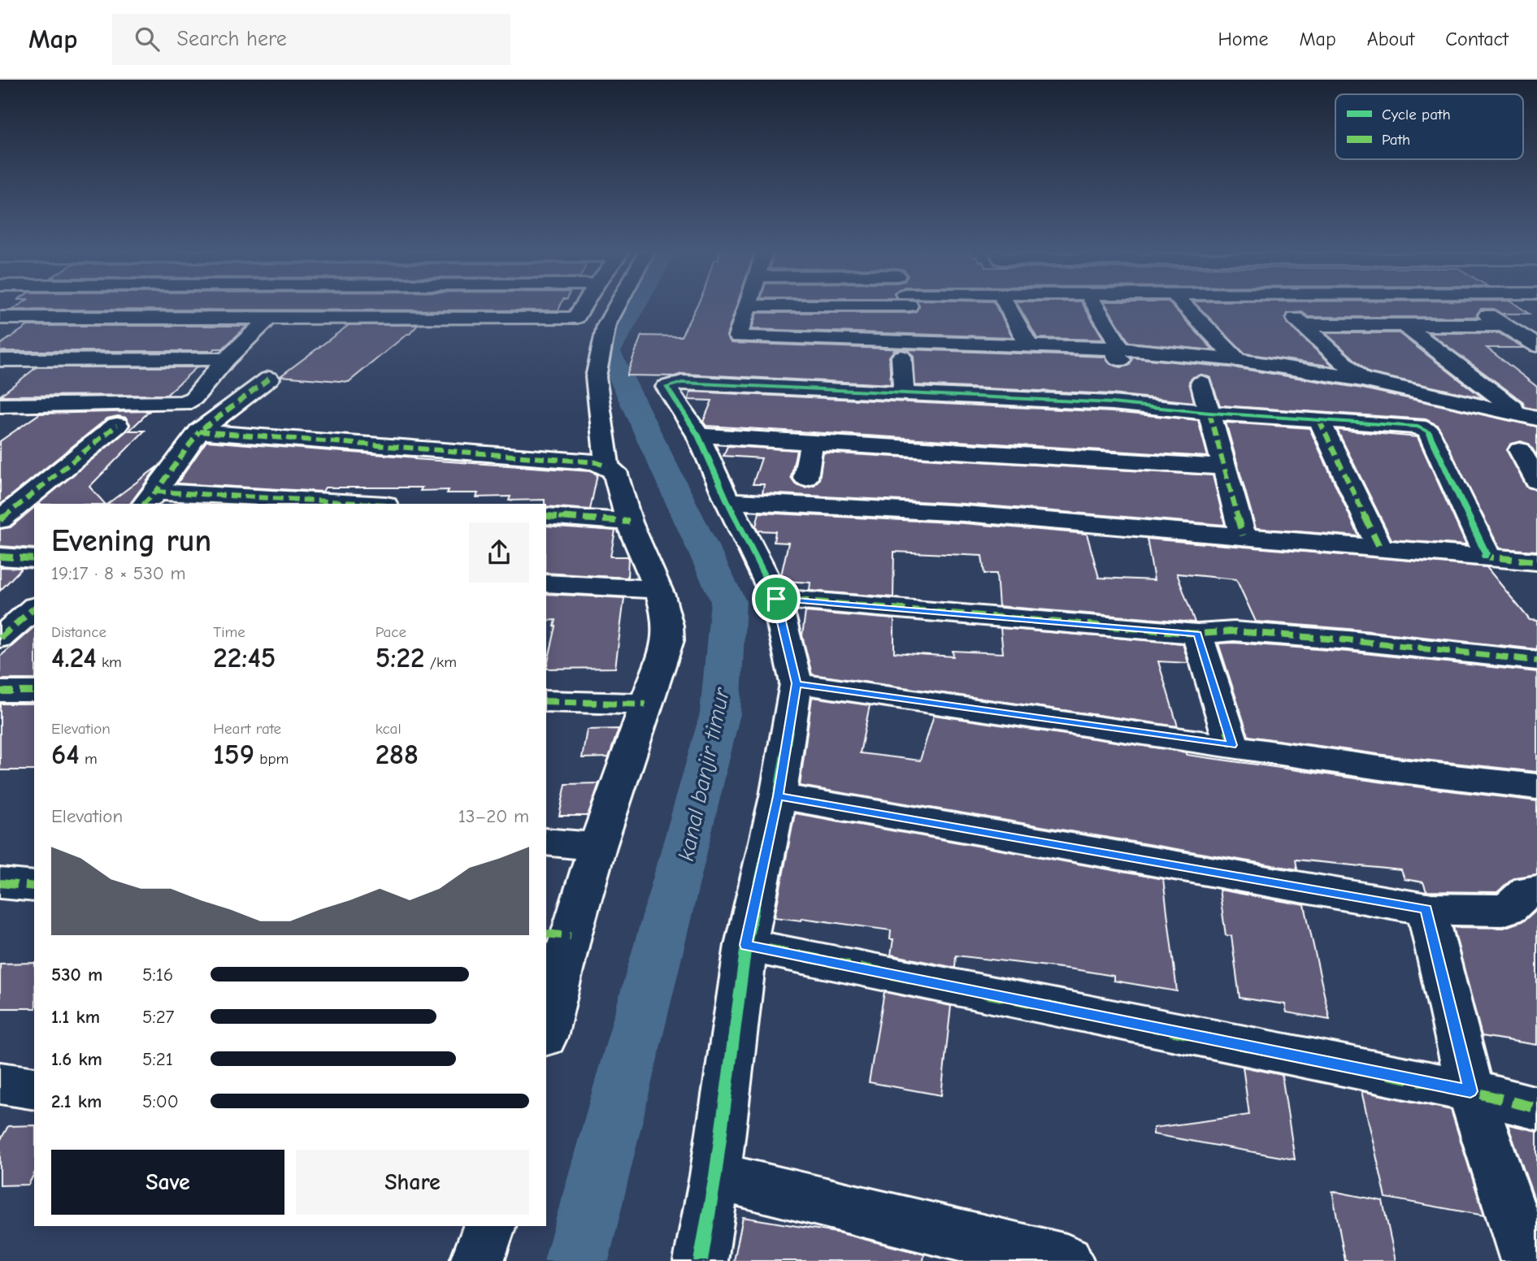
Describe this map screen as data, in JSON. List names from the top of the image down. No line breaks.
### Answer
{"water":["kanal banjir timur"],"legend":["Cycle path","Path"],"page":{"header":"Map","search":"Search here","nav":["Home","Map","About","Contact"],"heading":["Evening run","19:17 · 8 × 530 m"],"stats":[["Distance","4.24 km"],["Time","22:45"],["Pace","5:22 /km"],["Elevation","64 m"],["Heart rate","159 bpm"],["kcal","288"]],"chart":["Elevation","13–20 m"],"list":[{"name":"530 m","note":"5:16"},{"name":"1.1 km","note":"5:27"},{"name":"1.6 km","note":"5:21"},{"name":"2.1 km","note":"5:00"}],"buttons":["Save","Share"]}}
